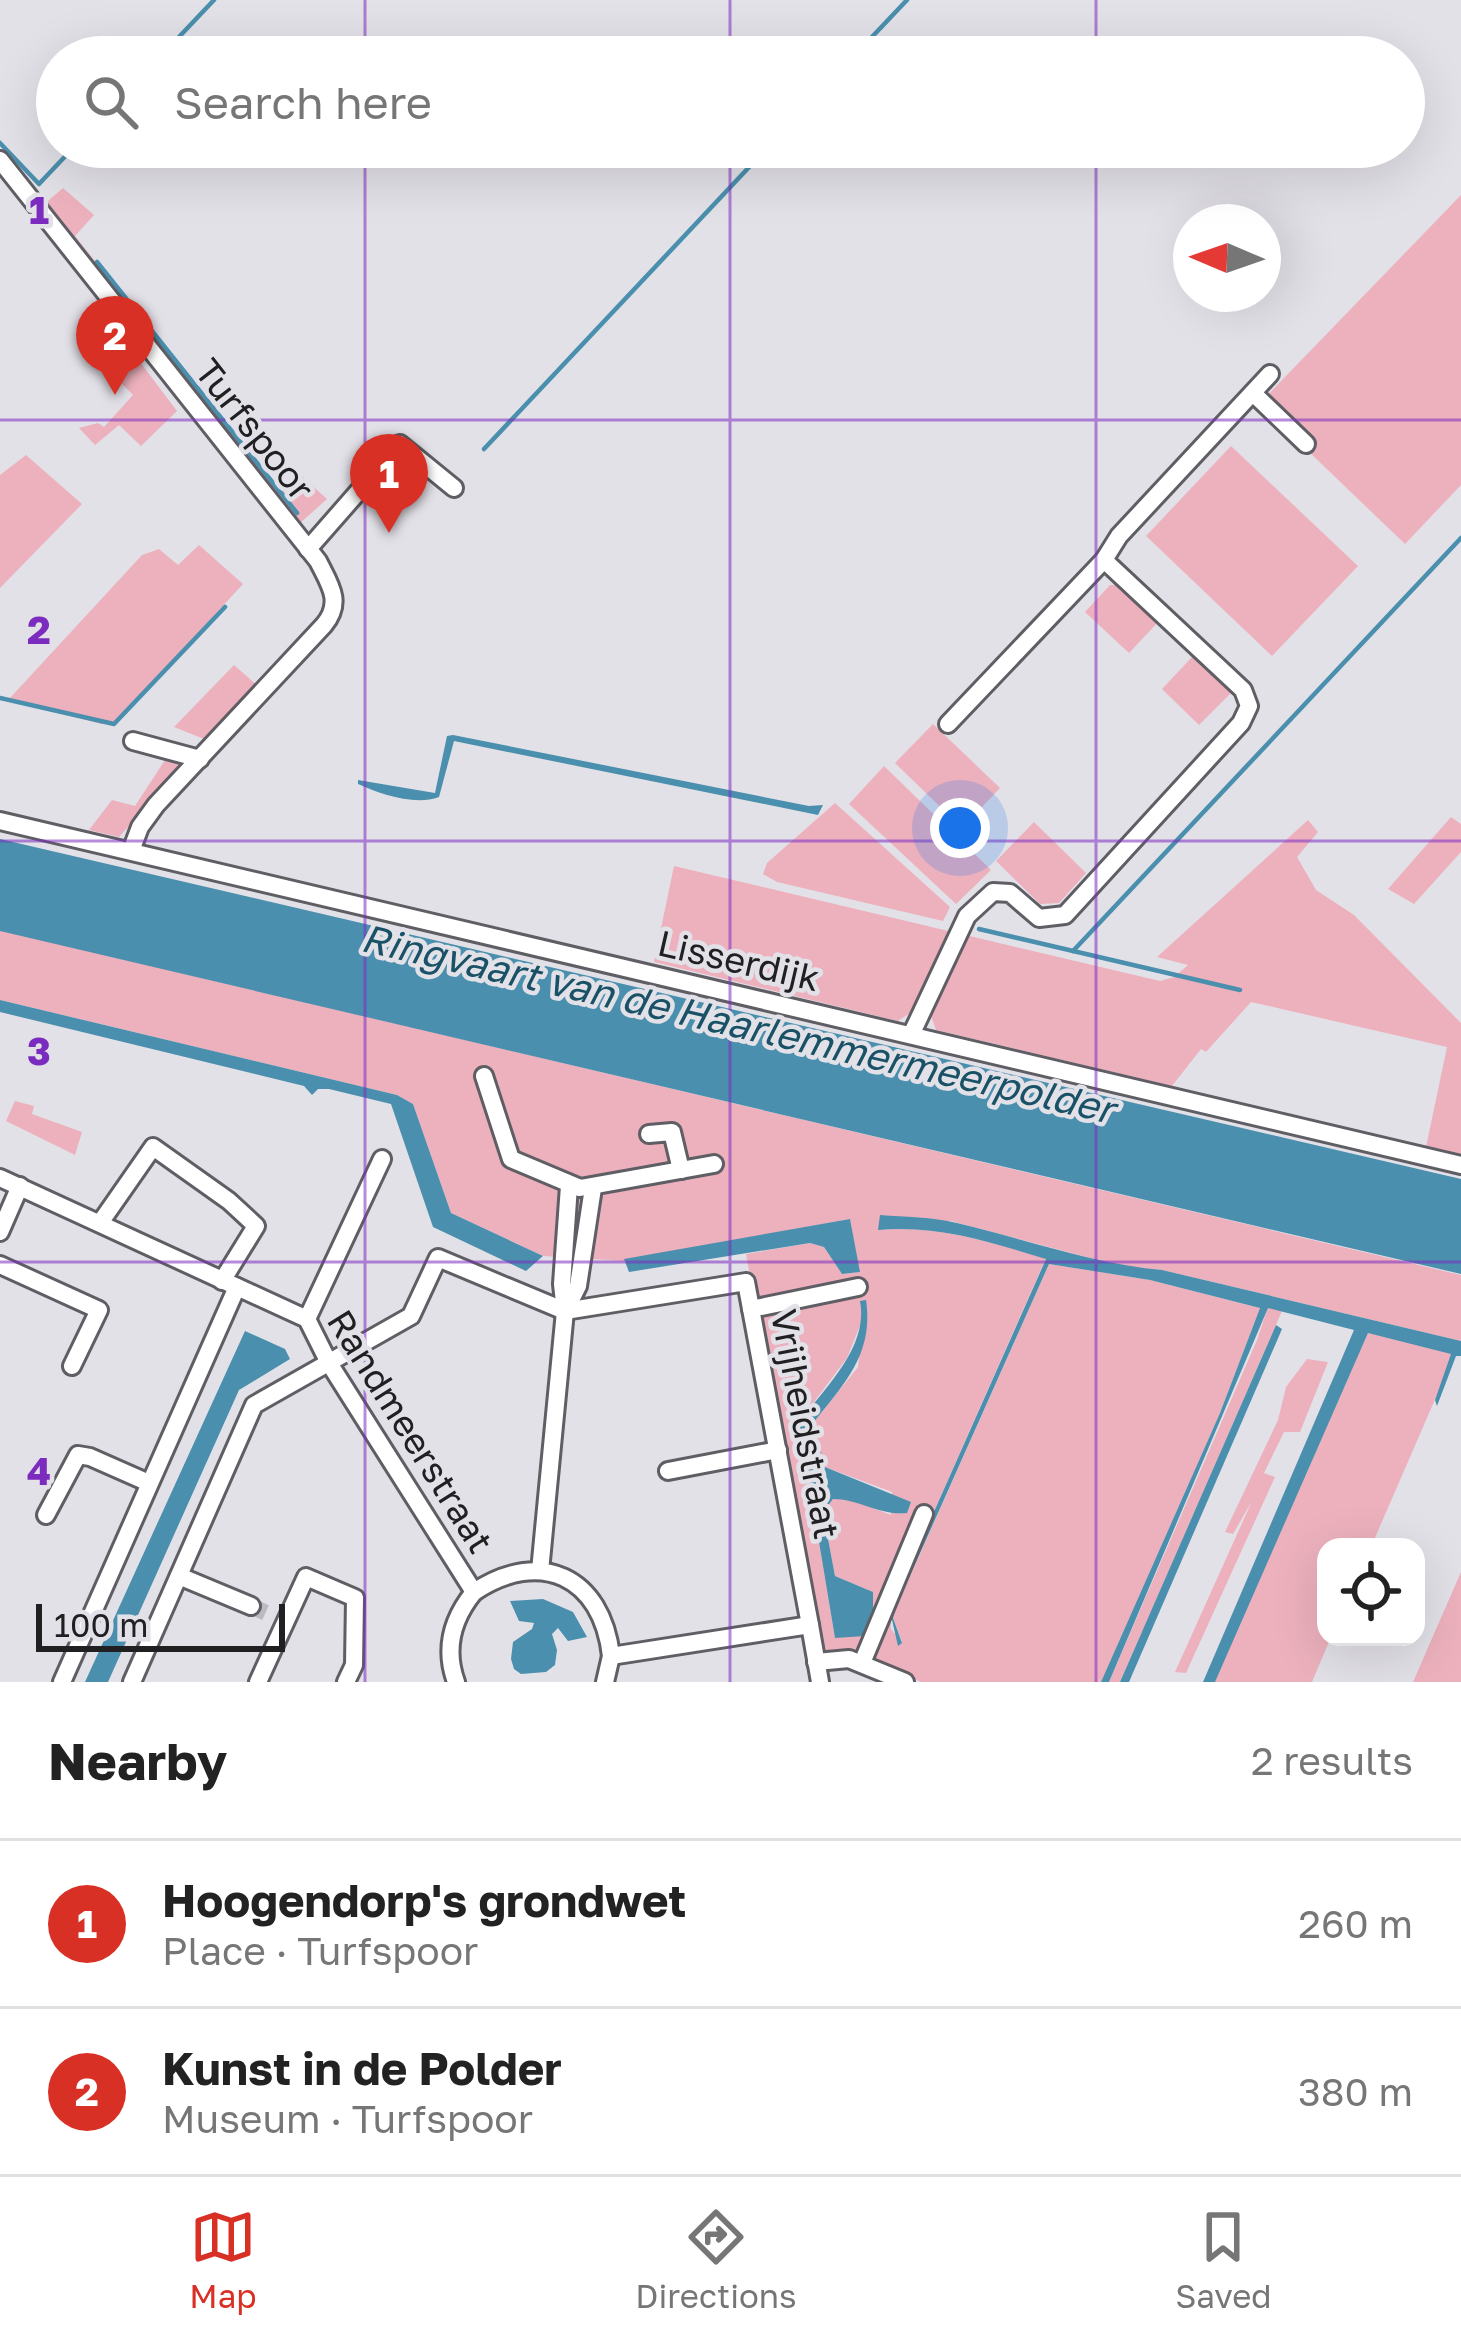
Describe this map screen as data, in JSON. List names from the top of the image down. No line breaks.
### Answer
{"streets":{"street":["Turfspoor","Lisserdijk","Vrijheidstraat","Randmeerstraat"]},"crossings":[["Turfspoor","Lisserdijk"]],"water":["Ringvaart van de Haarlemmermeerpolder"],"scale_bar":"100 m","north":"left","page":{"search":"Search here","pins":["2","1"],"scale":"100 m","heading":["Nearby","2 results"],"list":[{"mark":"1","name":"Hoogendorp's grondwet","note":"Place · Turfspoor","value":"260 m"},{"mark":"2","name":"Kunst in de Polder","note":"Museum · Turfspoor","value":"380 m"}],"nav":["Map","Directions","Saved"]},"grid":{"rows":["1","2","3","4"]}}
